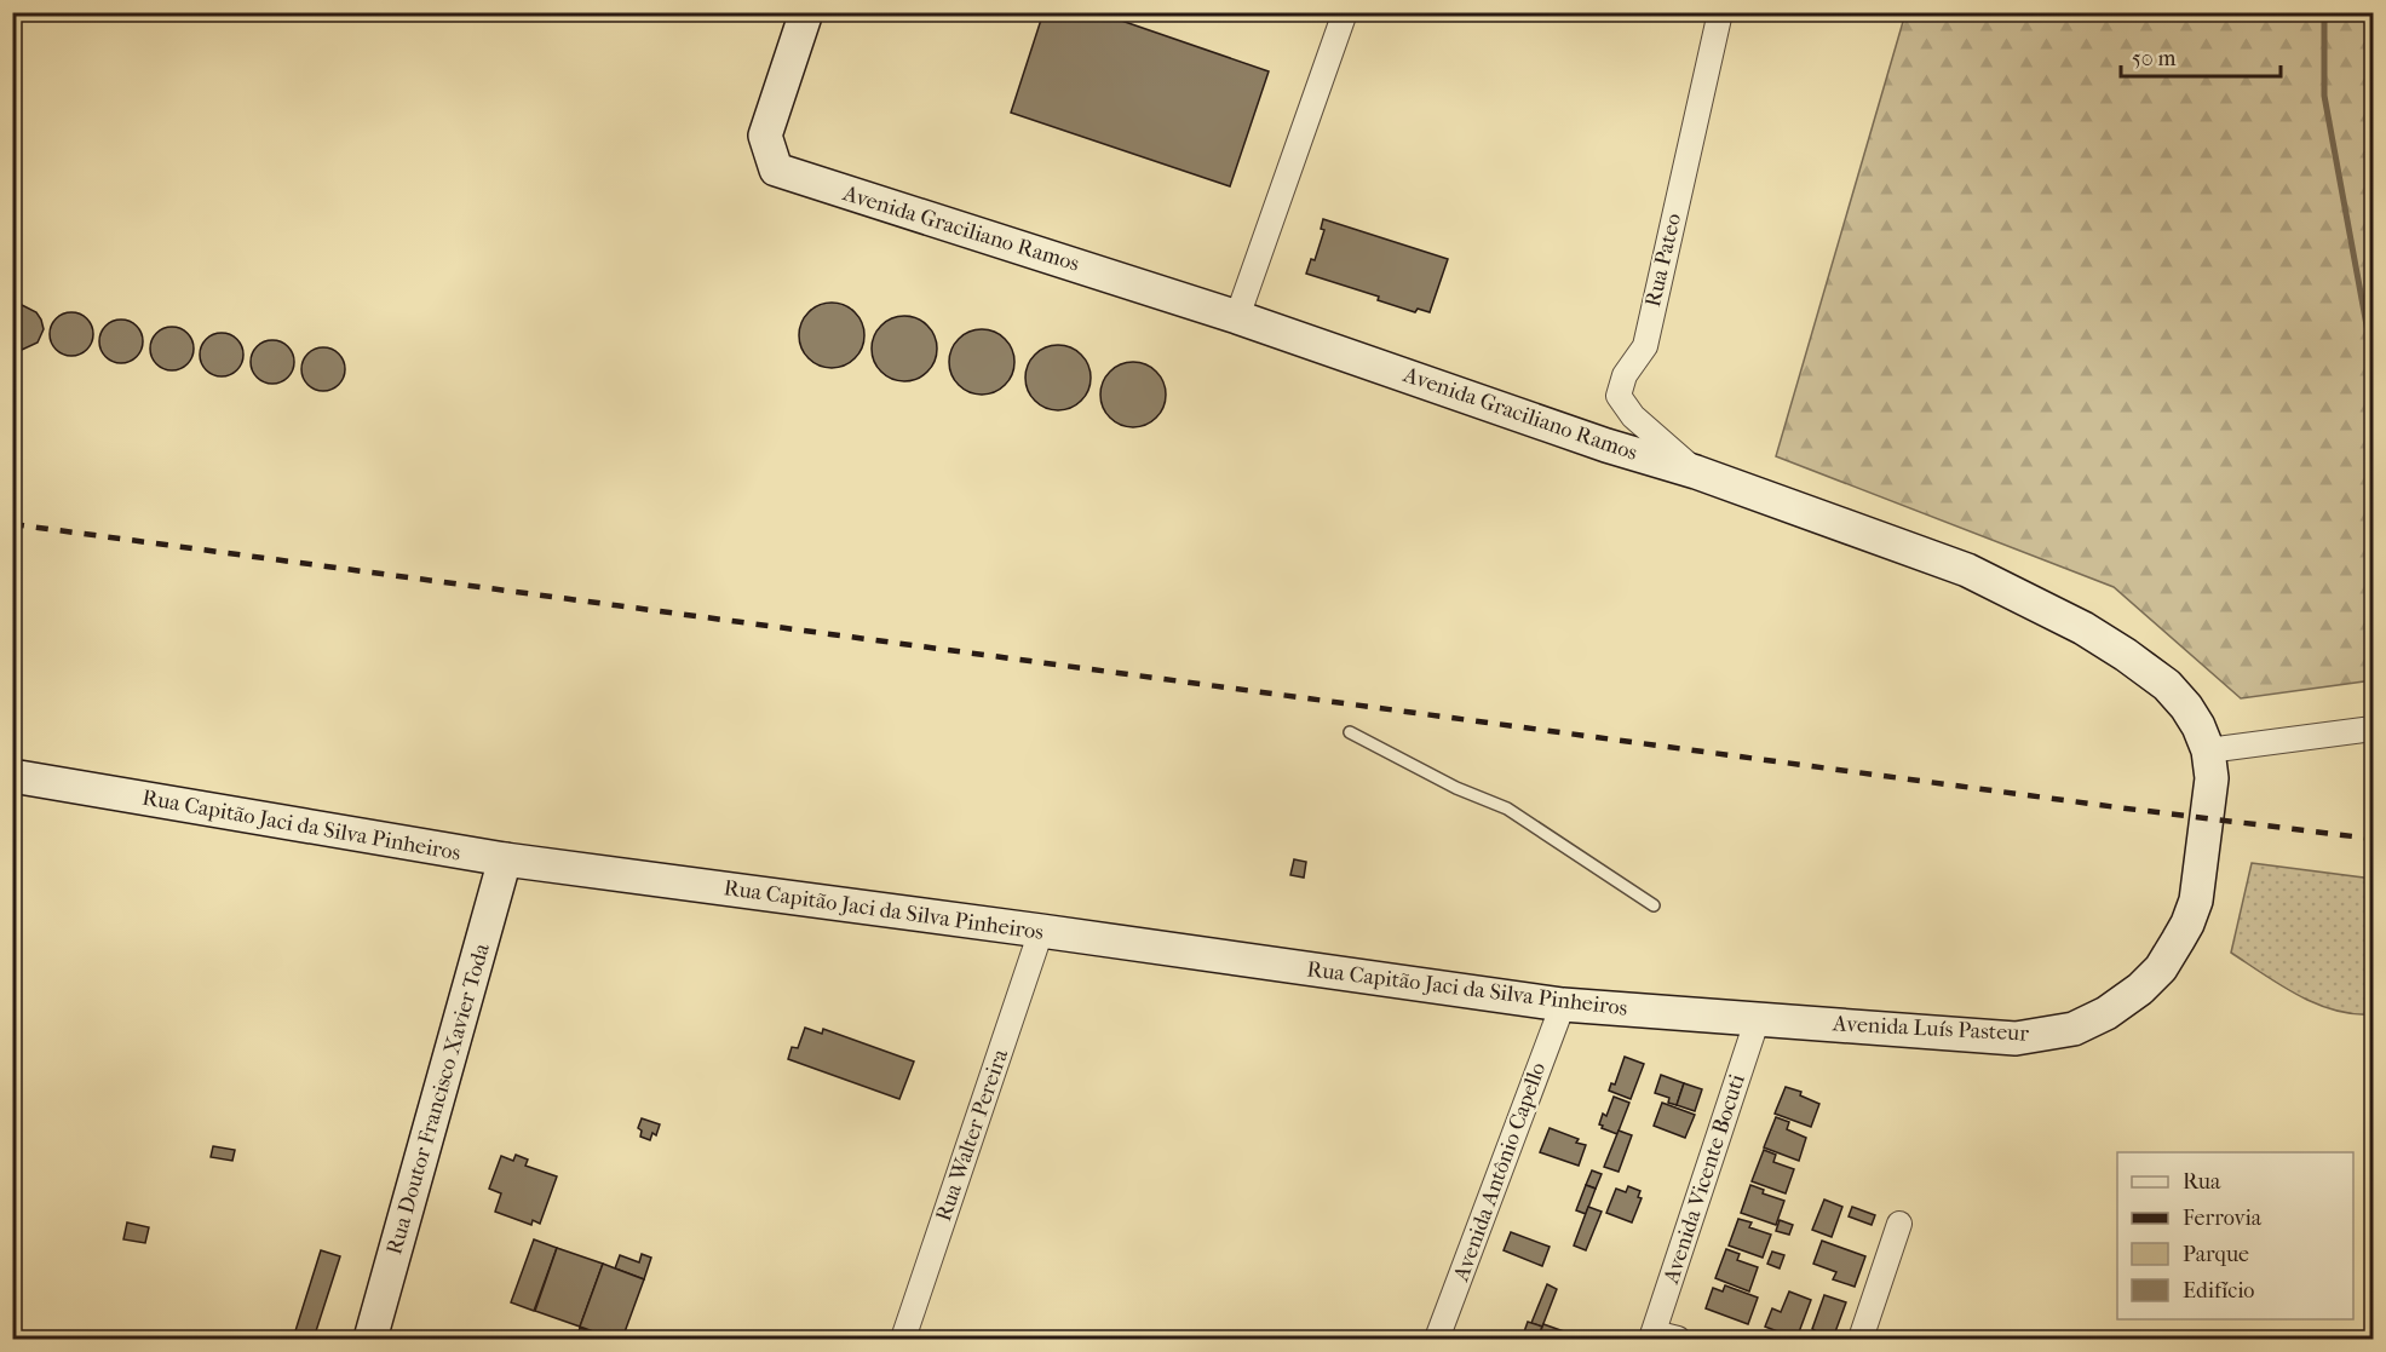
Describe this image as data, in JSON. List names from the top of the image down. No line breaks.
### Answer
{"streets":{"street":["Avenida Graciliano Ramos","Rua Pateo","Rua Capitão Jaci da Silva Pinheiros","Avenida Luís Pasteur","Rua Doutor Francisco Xavier Toda","Rua Walter Pereira","Avenida Antônio Capello","Avenida Vicente Bocuti"]},"crossings":[["Avenida Graciliano Ramos","Rua Pateo"],["Avenida Graciliano Ramos","Avenida Luís Pasteur"],["Rua Capitão Jaci da Silva Pinheiros","Avenida Luís Pasteur"],["Rua Capitão Jaci da Silva Pinheiros","Rua Doutor Francisco Xavier Toda"],["Rua Capitão Jaci da Silva Pinheiros","Rua Walter Pereira"],["Rua Capitão Jaci da Silva Pinheiros","Avenida Antônio Capello"],["Rua Capitão Jaci da Silva Pinheiros","Avenida Vicente Bocuti"],["Avenida Luís Pasteur","Avenida Vicente Bocuti"]],"legend":["Rua","Ferrovia","Parque","Edifício"],"scale_bar":"50 m"}
